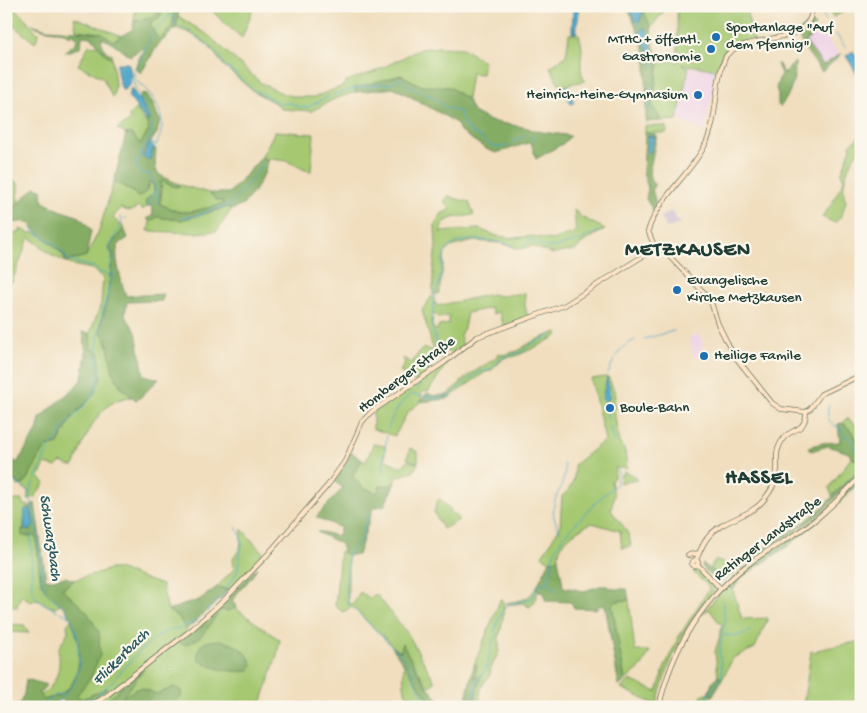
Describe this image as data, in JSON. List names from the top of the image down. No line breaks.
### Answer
{"streets":{"main road":["Homberger Straße","Ratinger Landstraße"]},"districts":["METZKAUSEN","HASSEL"],"water":["Schwarzbach","Flickerbach"],"places":["Sportanlage \"Auf dem Pfennig\"","MTHC + öffentl. Gastronomie","Heinrich-Heine-Gymnasium","Evangelische Kirche Metzkausen","Heilige Famile","Boule-Bahn"]}
